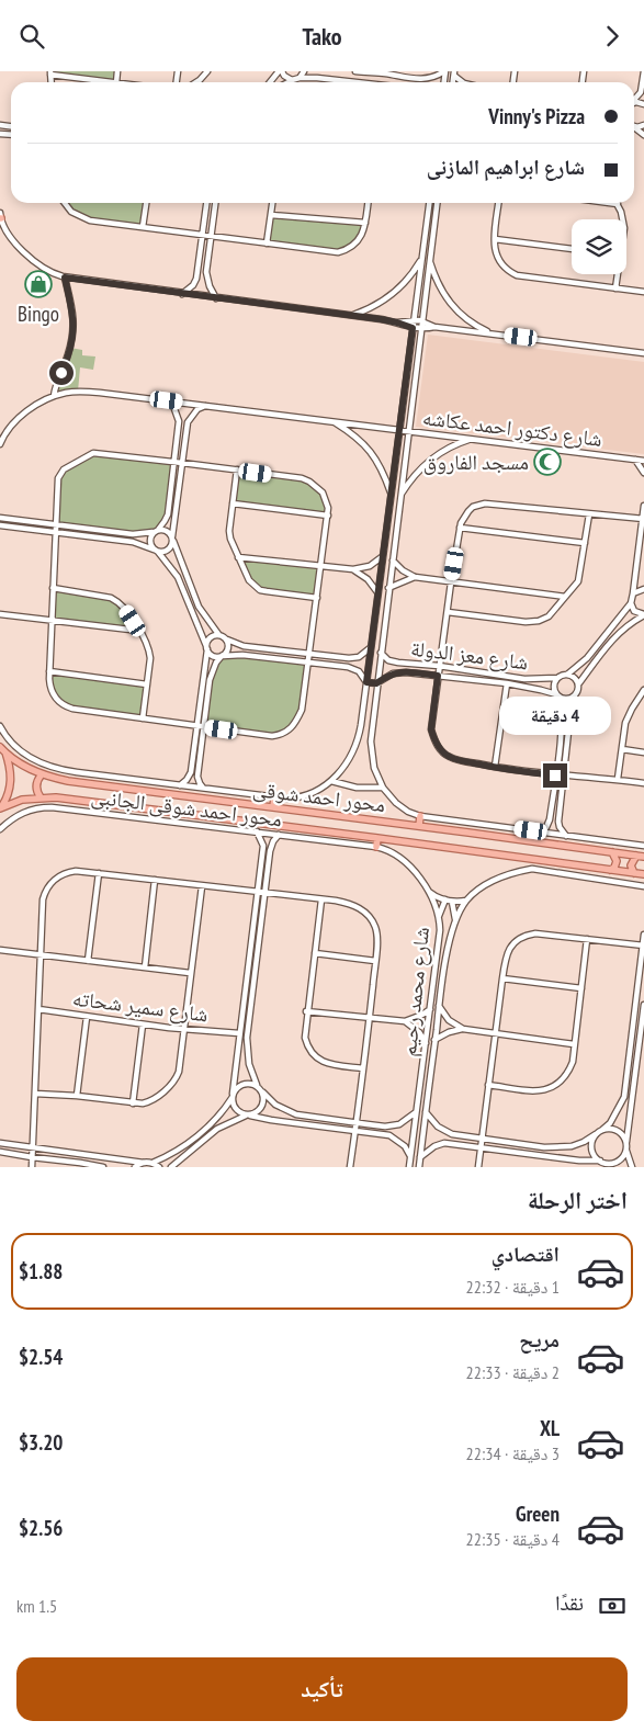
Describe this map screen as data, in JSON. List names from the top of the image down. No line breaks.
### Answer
{"streets":{"main road":["محور احمد شوقى"],"street":["شارع دكتور احمد عكاشه","شارع معز الدولة","محور احمد شوقى الجانبى","شارع محمد رحيم","شارع سمير شحاته"]},"crossings":[["شارع دكتور احمد عكاشه","محور احمد شوقى الجانبى"],["محور احمد شوقى الجانبى","شارع محمد رحيم"]],"places":{"shop":["Bingo"],"mosque":["مسجد الفاروق"]},"page":{"header":"Tako","banner":["Vinny's Pizza","شارع ابراهيم المازنى"],"bubble":"4 دقيقة","heading":"اختر الرحلة","list":[{"name":"اقتصادي","note":"1 دقيقة · 22:32","value":"$1.88"},{"name":"مريح","note":"2 دقيقة · 22:33","value":"$2.54"},{"name":"XL","note":"3 دقيقة · 22:34","value":"$3.20"},{"name":"Green","note":"4 دقيقة · 22:35","value":"$2.56"}],"pay":["نقدًا","1.5 km"],"buttons":"تأكيد"}}
